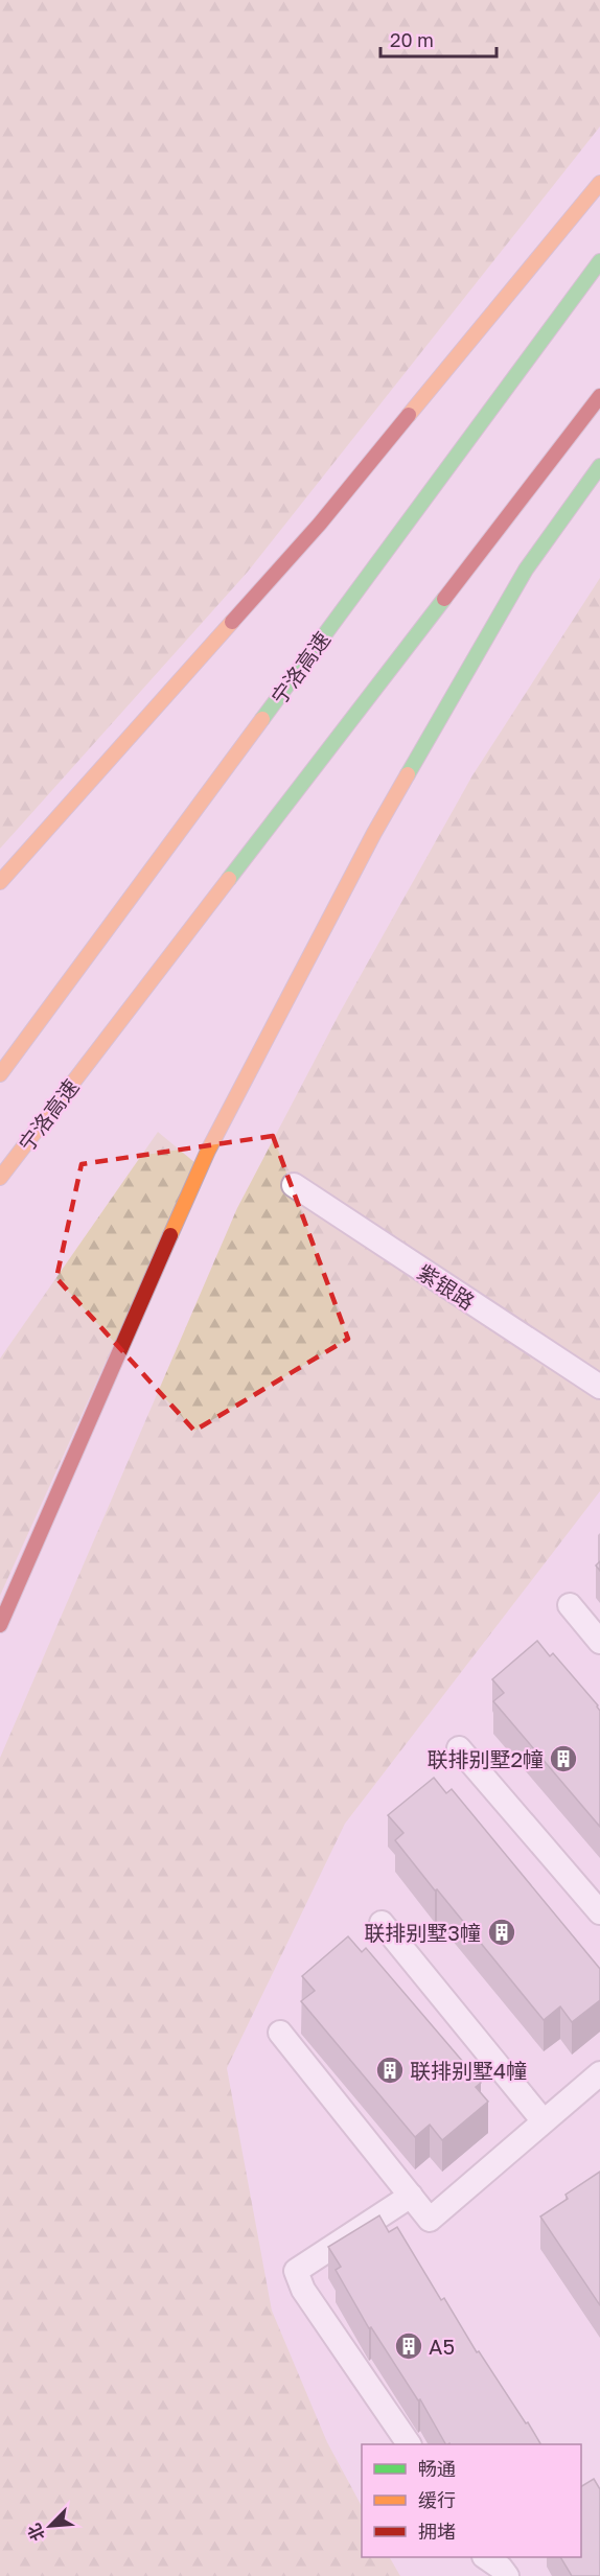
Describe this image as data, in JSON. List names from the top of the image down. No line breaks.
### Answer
{"streets":{"highway":["宁洛高速"],"lane":["紫银路"]},"places":{"building":["联排别墅2幢","联排别墅3幢","联排别墅4幢","A5"]},"legend":["畅通","缓行","拥堵"],"scale_bar":"20 m","north":"bottom left"}
